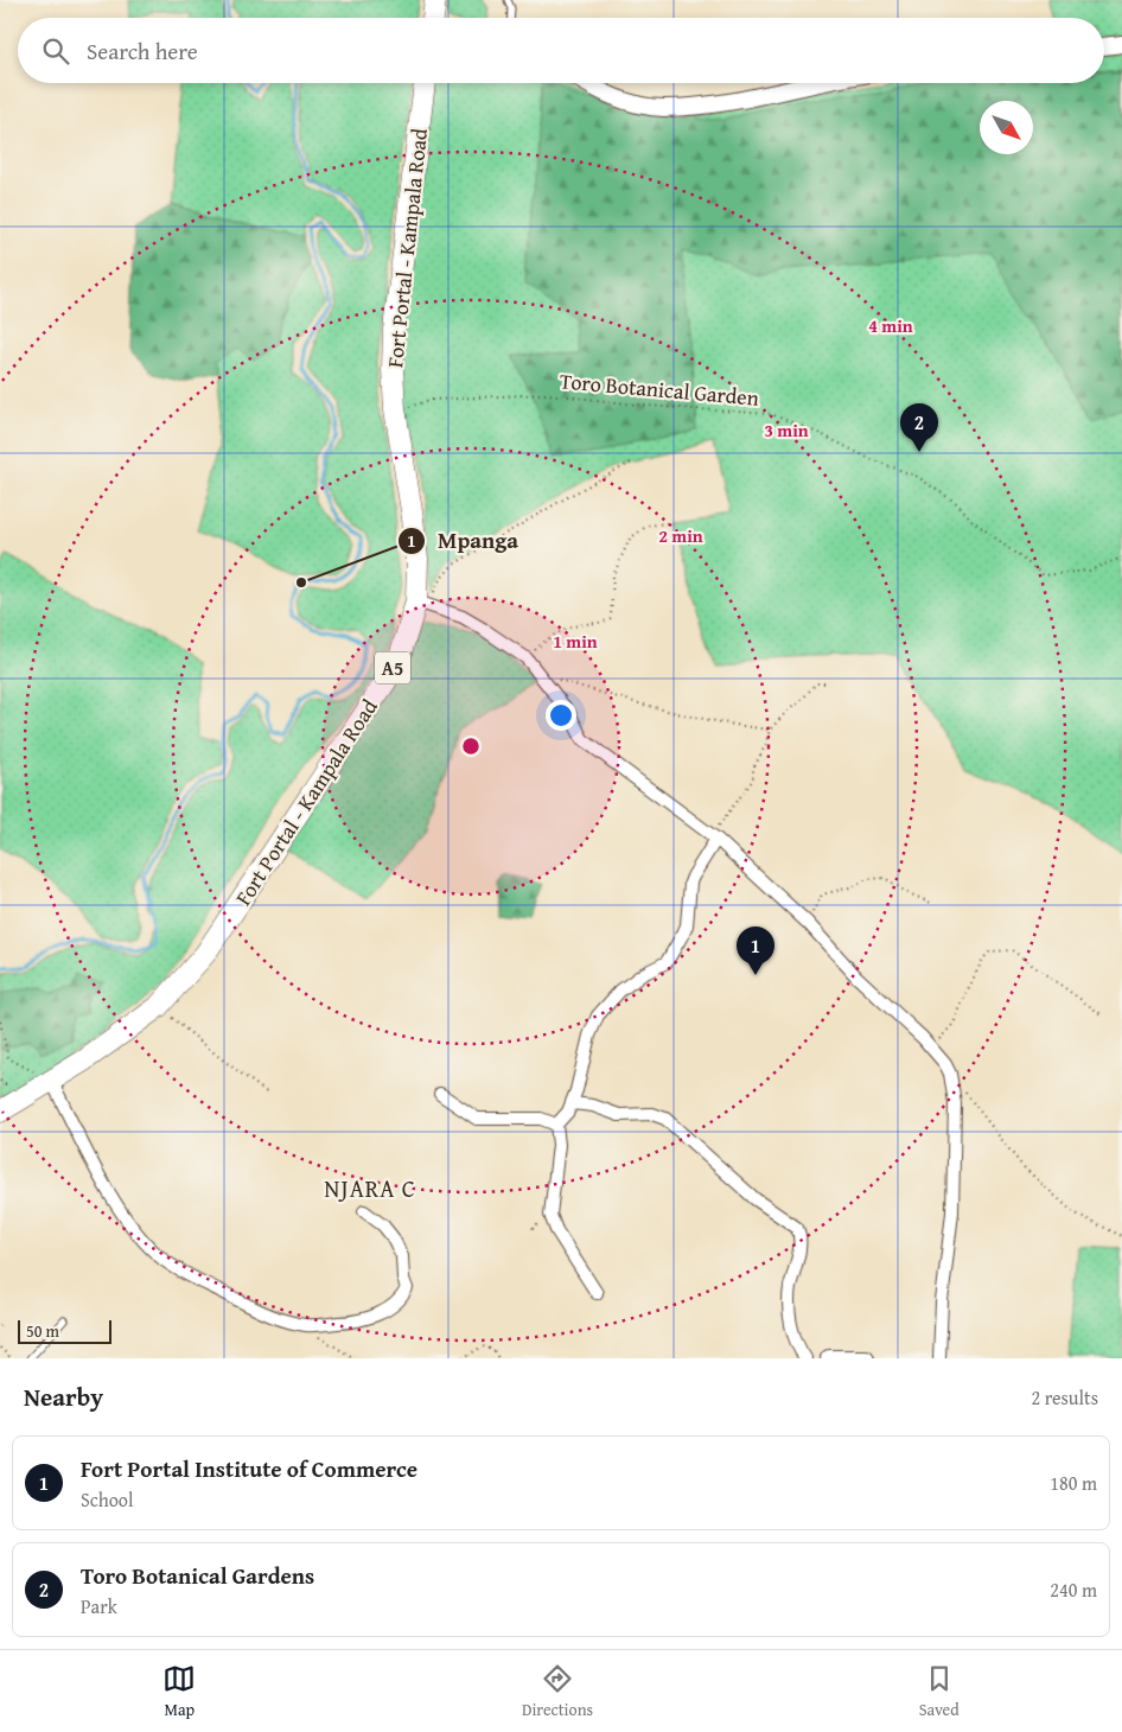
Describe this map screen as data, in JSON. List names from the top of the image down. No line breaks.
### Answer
{"streets":{"highway":["Fort Portal - Kampala Road","A5"],"path":["Toro Botanical Garden"]},"crossings":[["Fort Portal - Kampala Road","Toro Botanical Garden"]],"districts":["NJARA C"],"places":["Mpanga"],"scale_bar":"50 m","north":"bottom right","page":{"search":"Search here","pins":["2","1"],"scale":"50 m","heading":["Nearby","2 results"],"list":[{"mark":"1","name":"Fort Portal Institute of Commerce","note":"School","value":"180 m"},{"mark":"2","name":"Toro Botanical Gardens","note":"Park","value":"240 m"}],"nav":["Map","Directions","Saved"]},"rings":["4 min","3 min","2 min","1 min"]}
